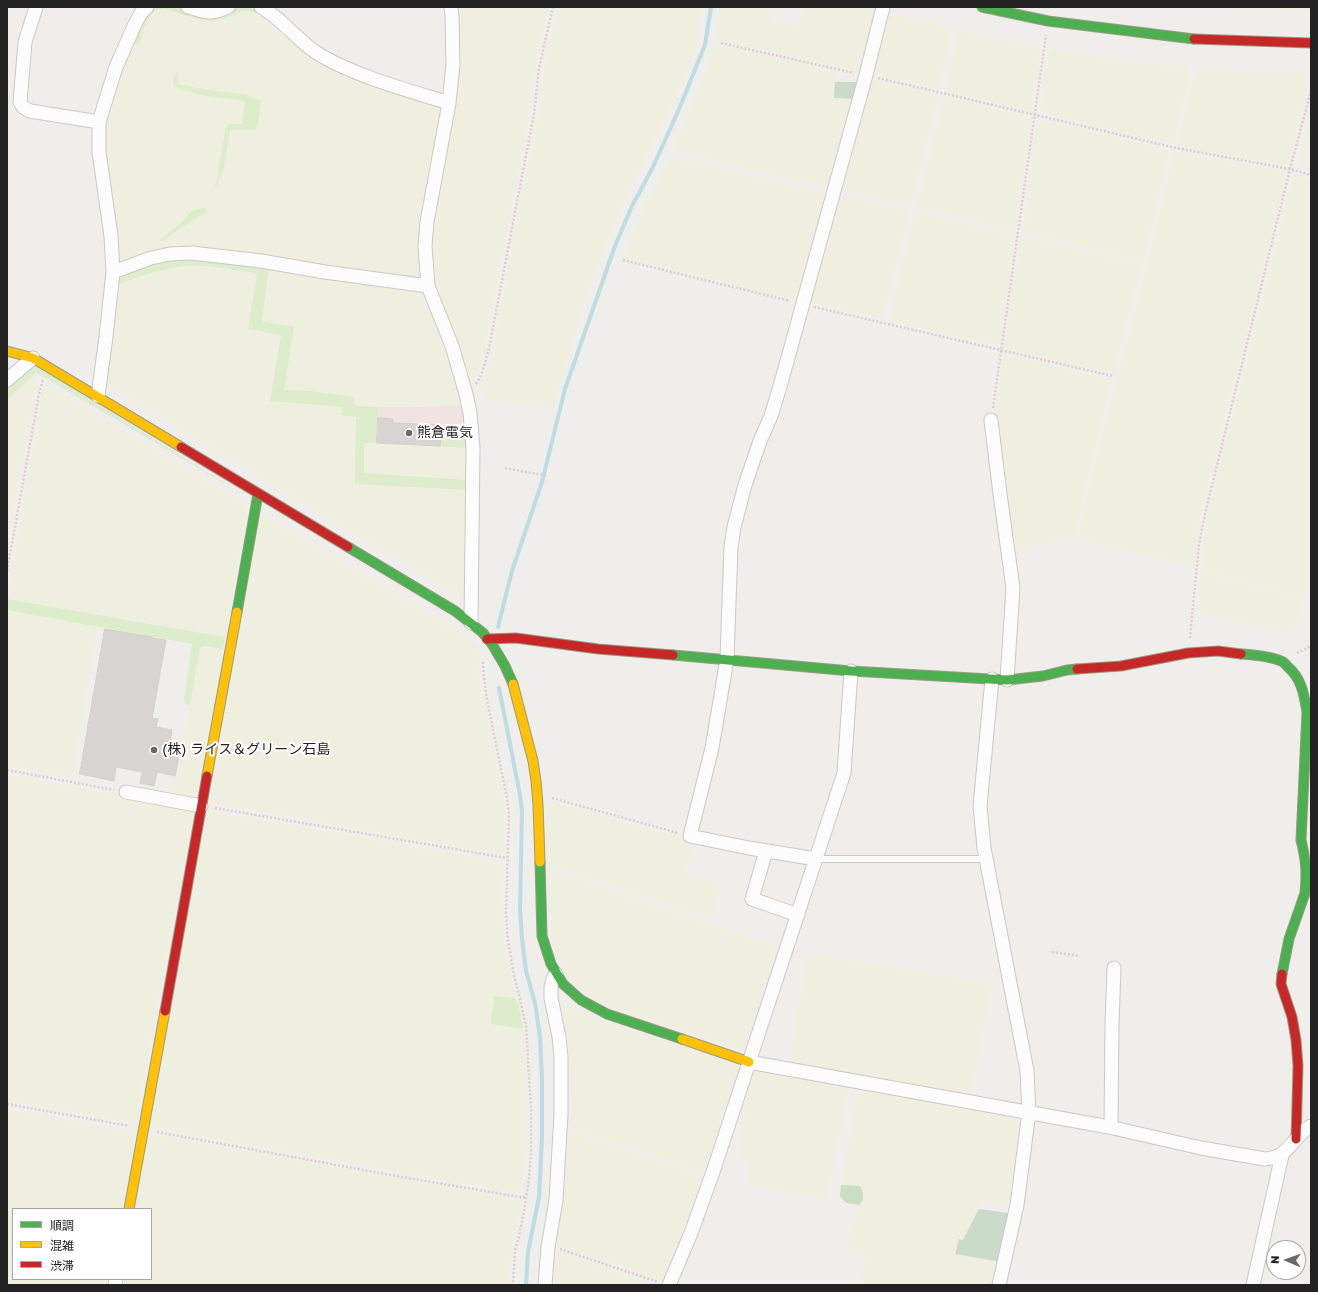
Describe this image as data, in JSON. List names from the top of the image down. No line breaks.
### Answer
{"places":["熊倉電気","(株) ライス＆グリーン石島"],"legend":["順調","混雑","渋滞"],"north":"left"}
